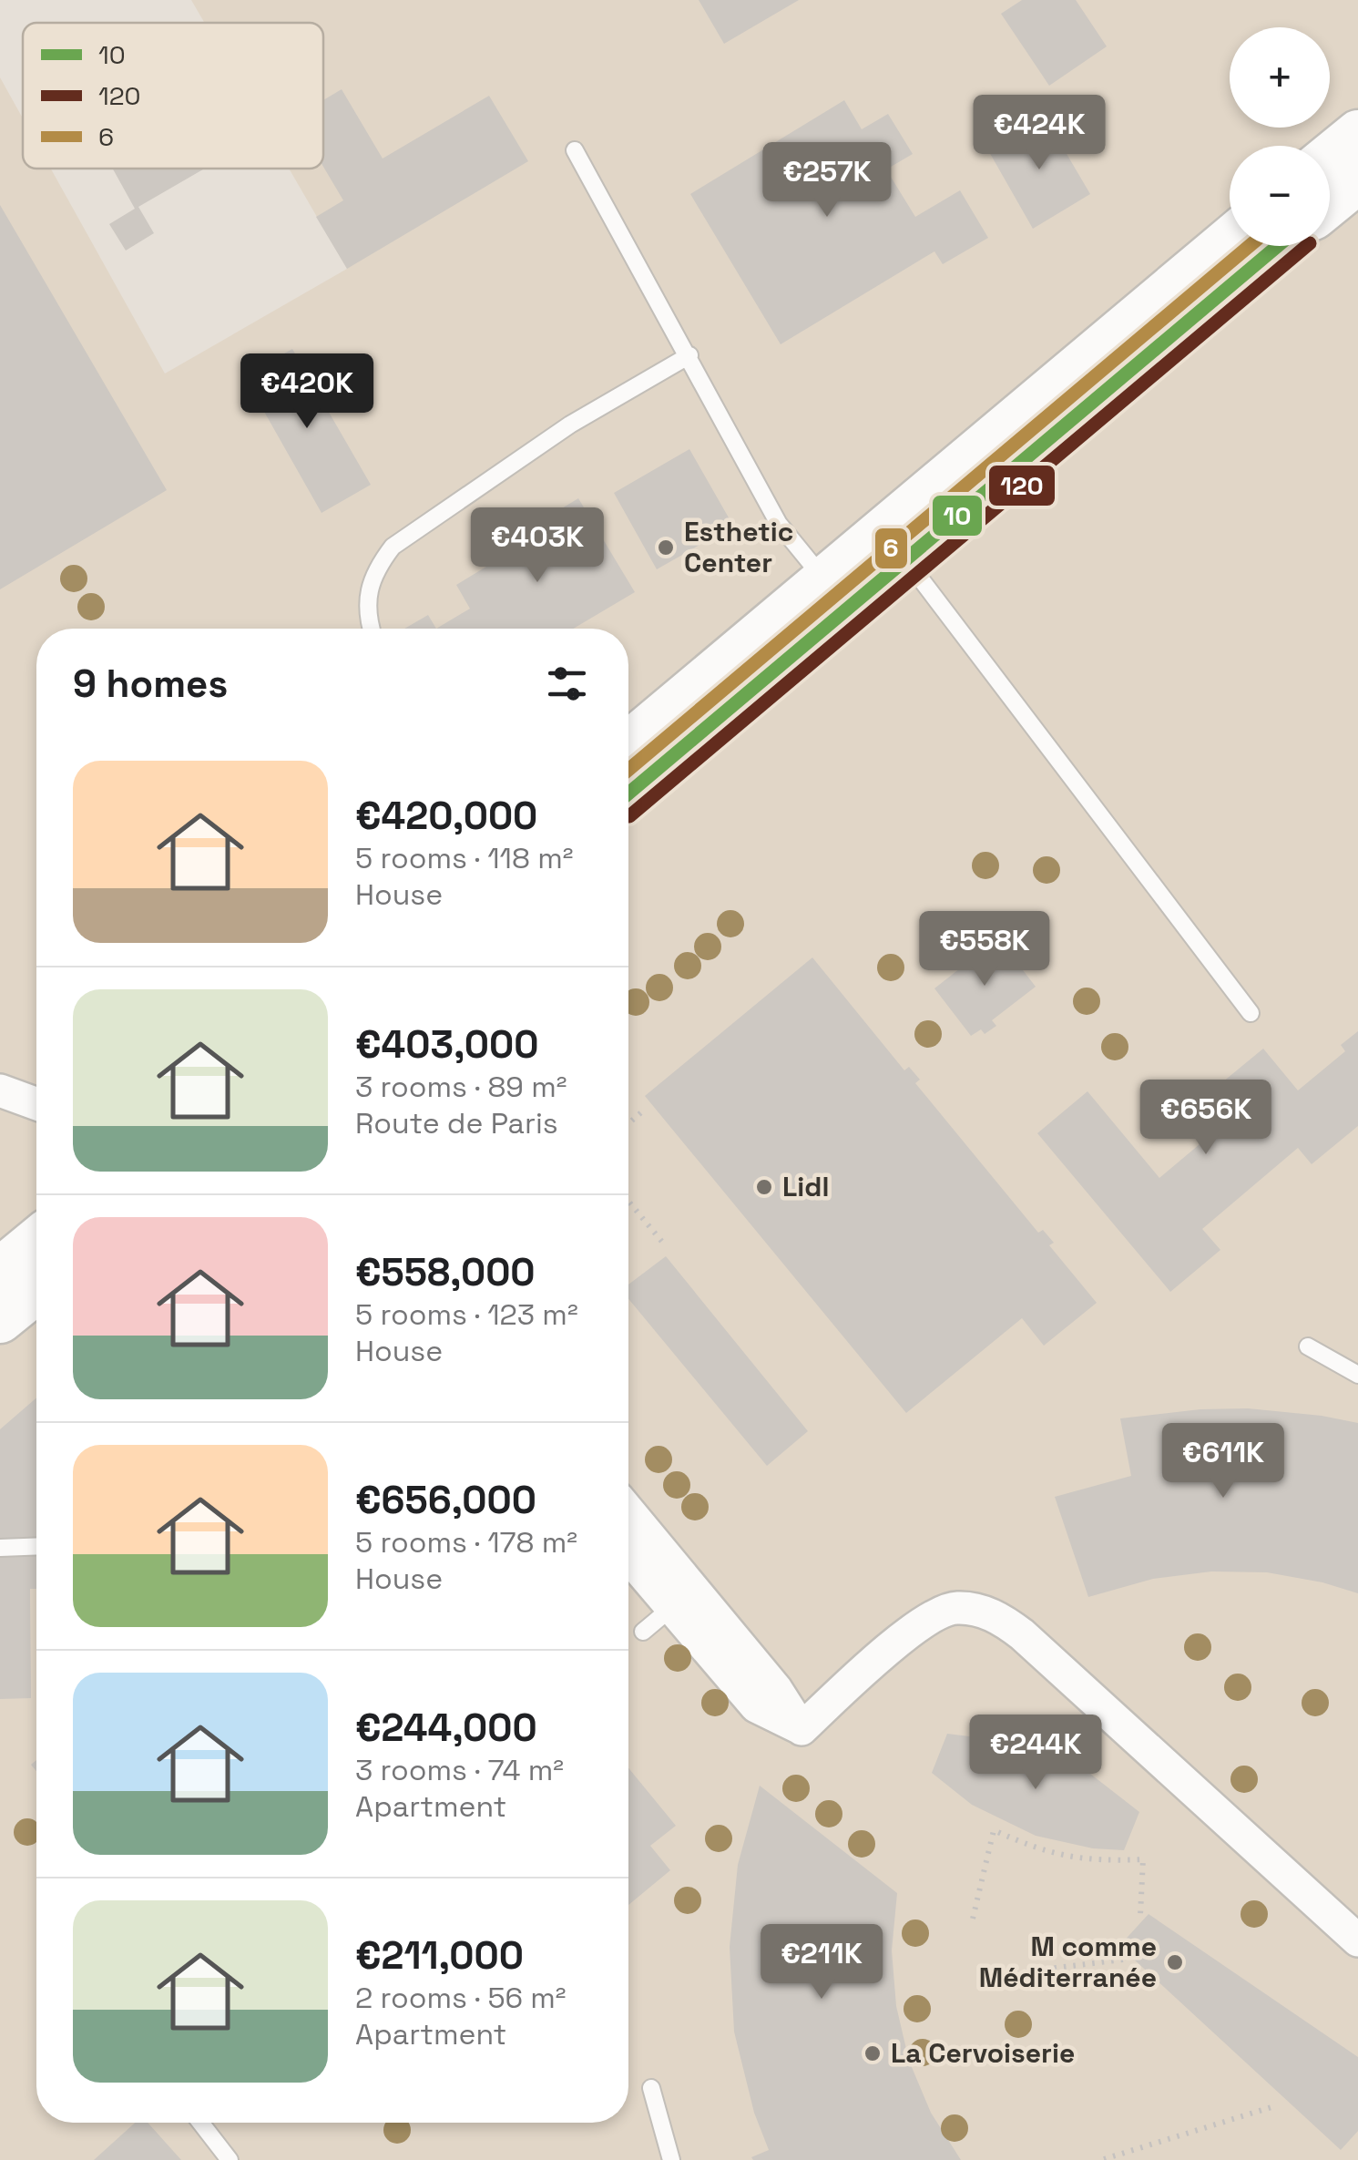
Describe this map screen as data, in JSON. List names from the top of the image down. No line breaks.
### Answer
{"places":["Esthetic Center","Lidl","M comme Méditerranée","La Cervoiserie"],"lines":["transit line 10","transit line 120","transit line 6"],"legend":["10","120","6"],"page":{"map_buttons":["+","−"],"price":["€424K","€257K","€420K","€403K","€558K","€656K","€611K","€244K","€211K"],"heading":"9 homes","list":[{"name":"€420,000","note":"5 rooms · 118 m² · House"},{"name":"€403,000","note":"3 rooms · 89 m² · Route de Paris"},{"name":"€558,000","note":"5 rooms · 123 m² · House"},{"name":"€656,000","note":"5 rooms · 178 m² · House"},{"name":"€244,000","note":"3 rooms · 74 m² · Apartment"},{"name":"€211,000","note":"2 rooms · 56 m² · Apartment"}]}}
